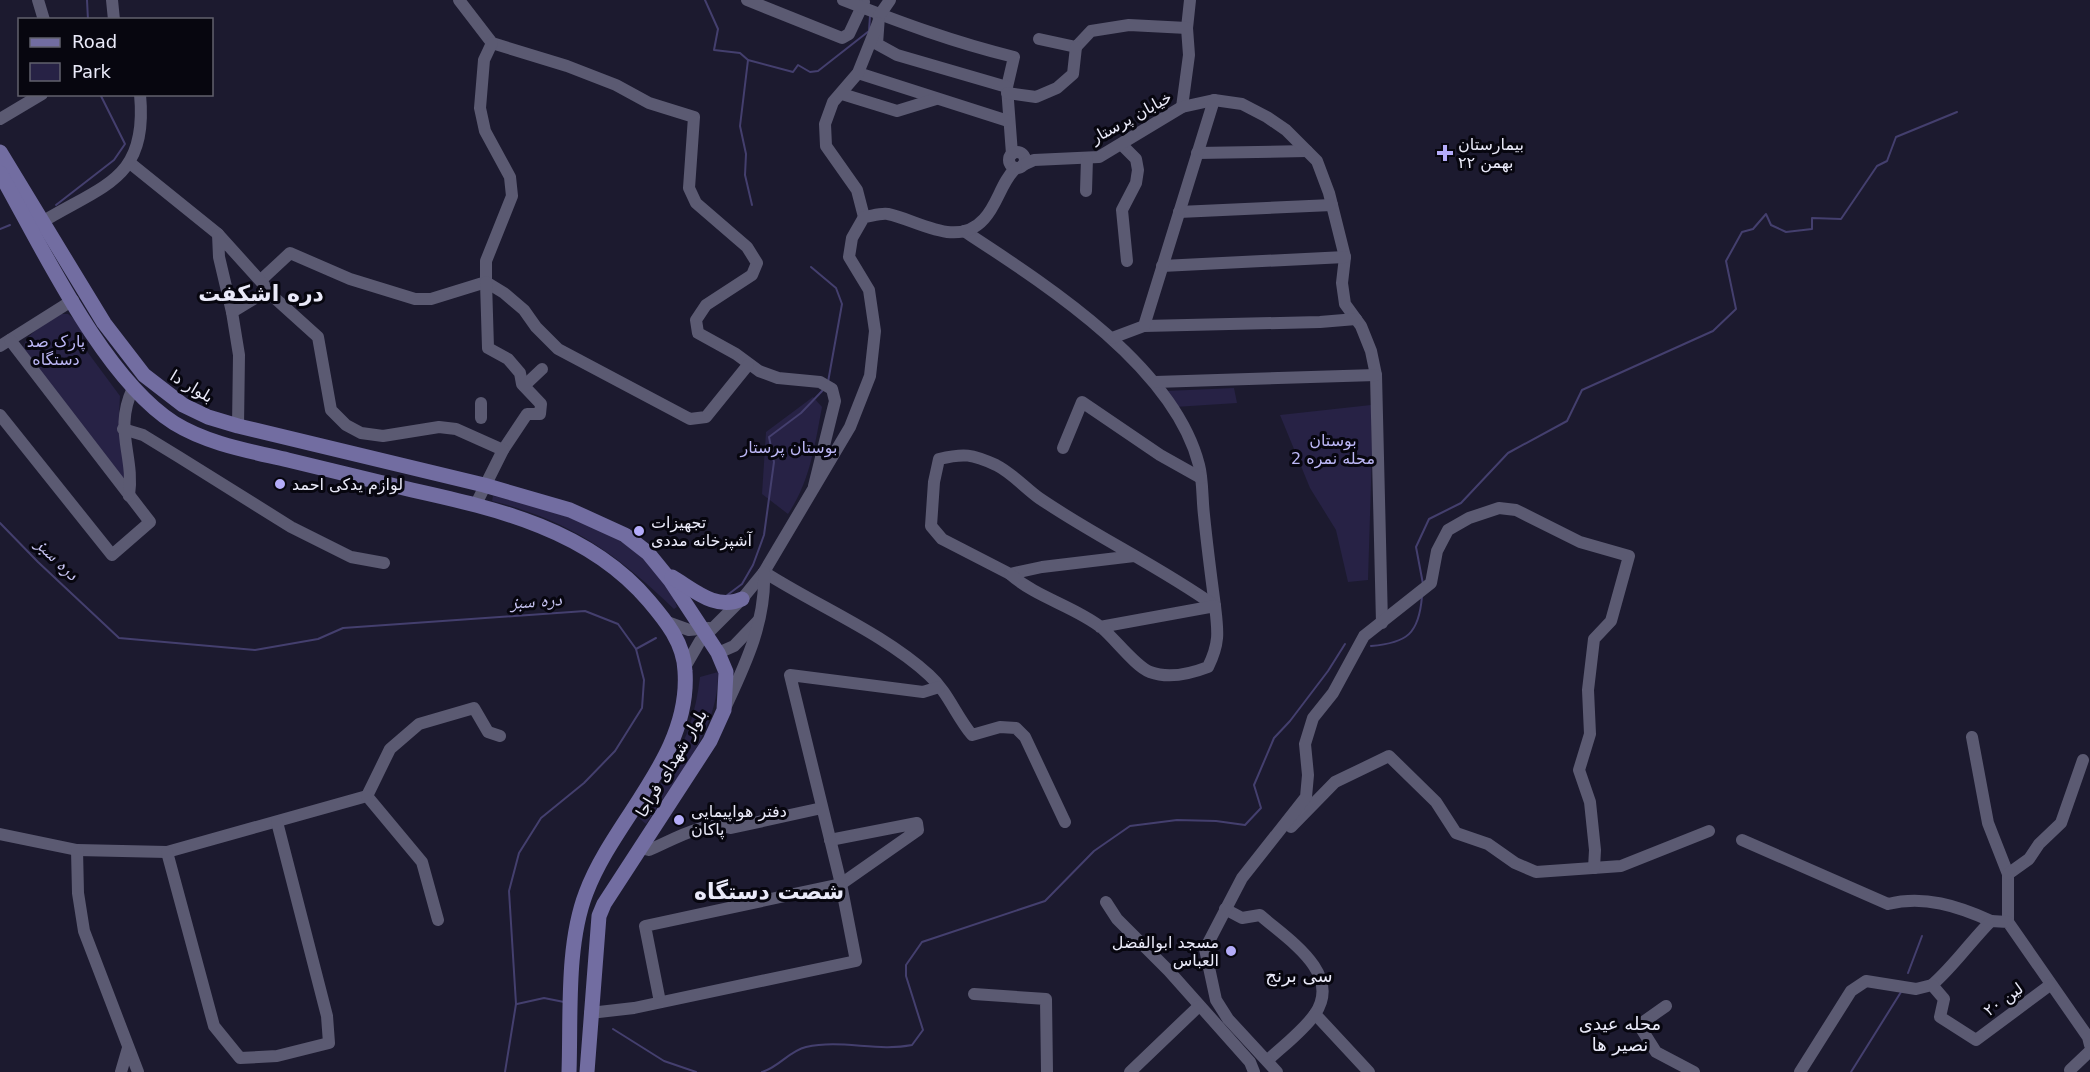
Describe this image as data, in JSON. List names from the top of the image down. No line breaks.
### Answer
{"streets":{"main road":["بلوار دا","بلوار شهدای فراجا"],"street":["خیابان پرستار","لین ۲۰"]},"crossings":[["بلوار دا","بلوار شهدای فراجا"]],"districts":["دره اشکفت","شصت دستگاه","سی برنج","محله عیدی نصیر ها"],"water":["دره سبز"],"parks":["پارک صد دستگاه","بوستان محله نمره 2","بوستان پرستار"],"places":{"health":["بیمارستان ۲۲ بهمن"],"other":["لوازم یدکی احمد","تجهیزات آشپزخانه مددی","دفتر هواپیمایی پاکان","مسجد ابوالفضل العباس"]},"legend":["Road","Park"]}
